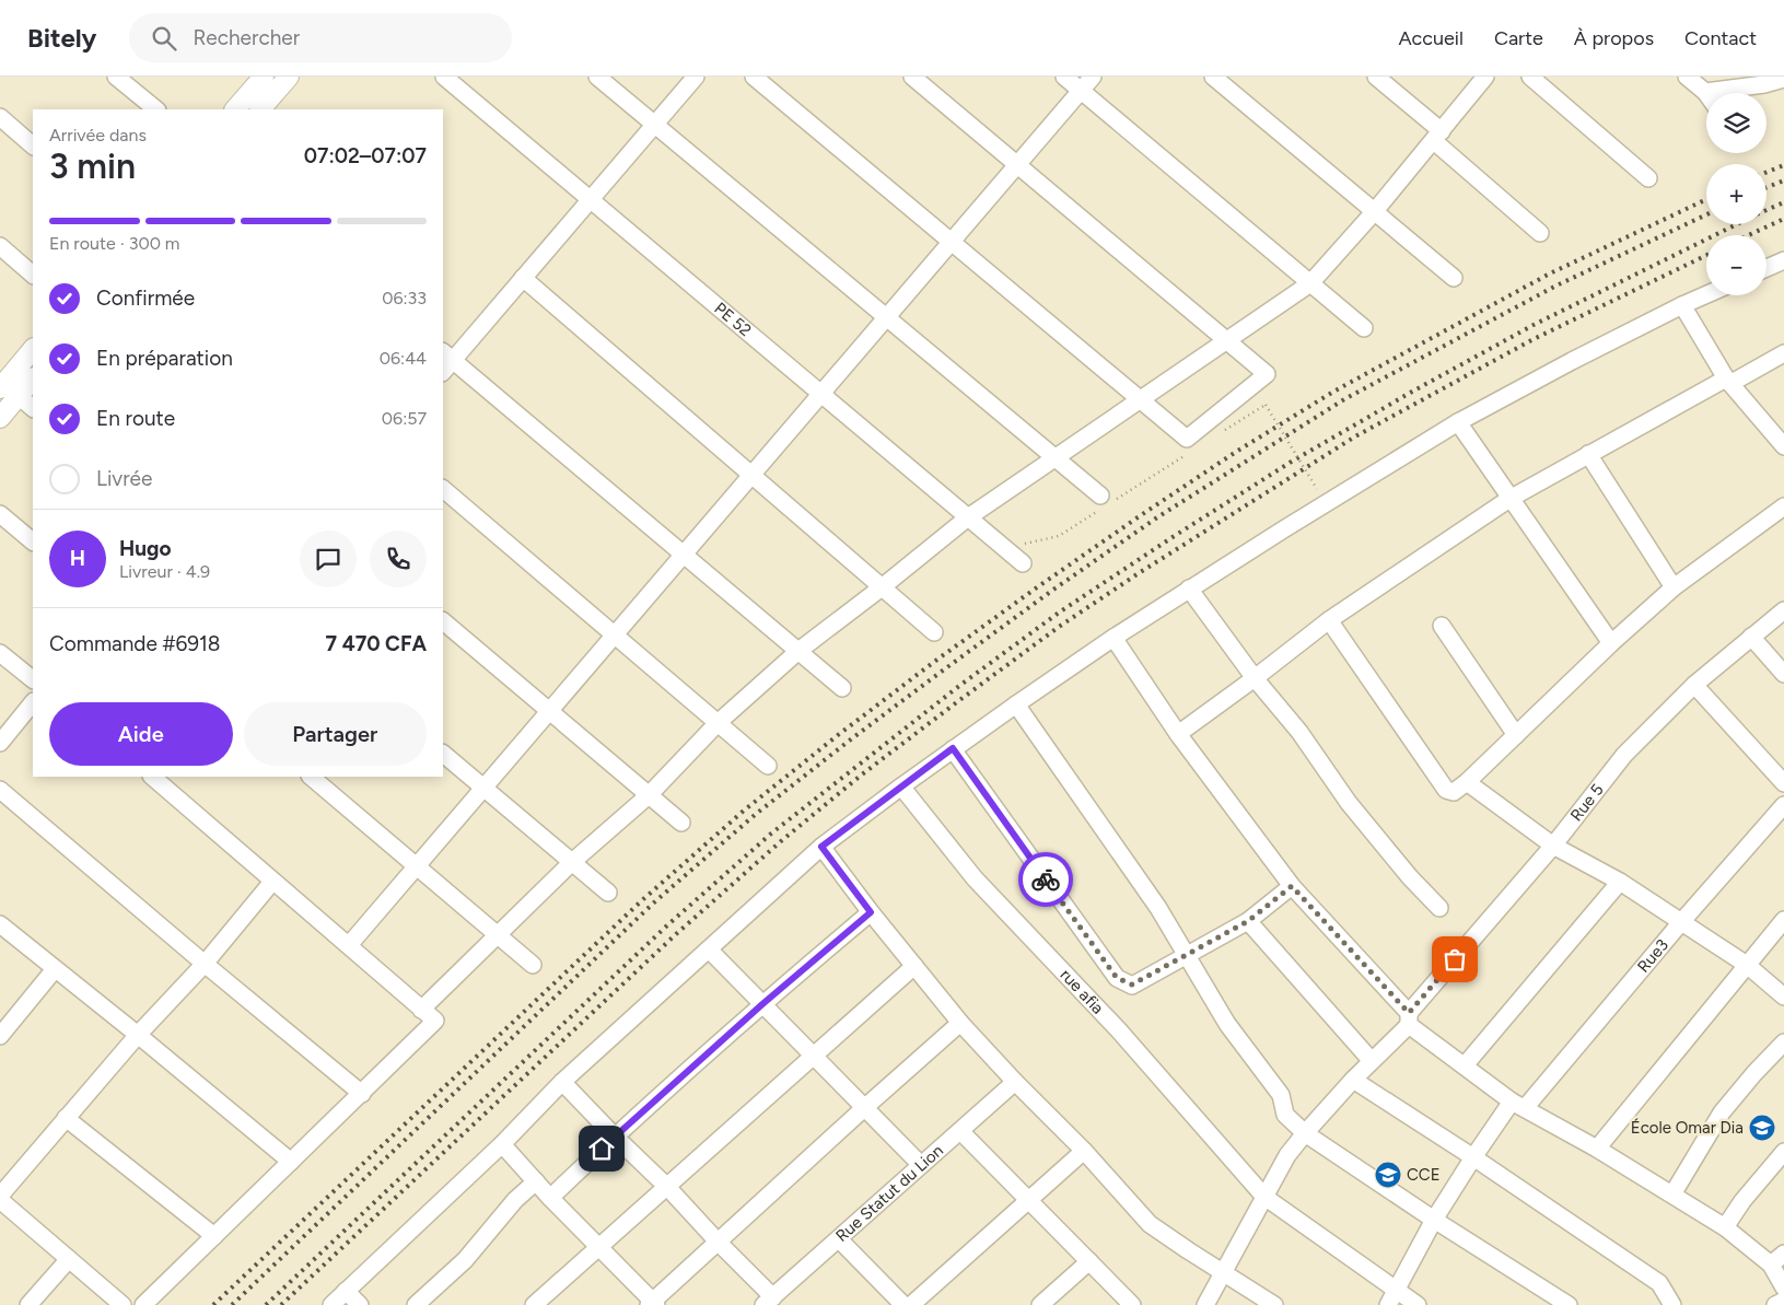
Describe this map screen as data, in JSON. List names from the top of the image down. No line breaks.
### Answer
{"streets":{"street":["PE 52","Rue 5","Rue3","rue afia","Rue Statut du Lion"]},"crossings":[["Rue 5","rue afia"],["Rue3","rue afia"]],"places":{"school or university":["École Omar Dia","CCE"]},"page":{"header":"Bitely","search":"Rechercher","nav":["Accueil","Carte","À propos","Contact"],"map_buttons":["+","−"],"heading":["3 min","Arrivée dans","07:02–07:07"],"panel":["Hugo","Livreur · 4.9","Commande #6918","7 470 CFA"],"bar":"En route · 300 m","list":[["Confirmée","06:33"],["En préparation","06:44"],["En route","06:57"],"Livrée"],"round":"H","buttons":["Aide","Partager"]}}
